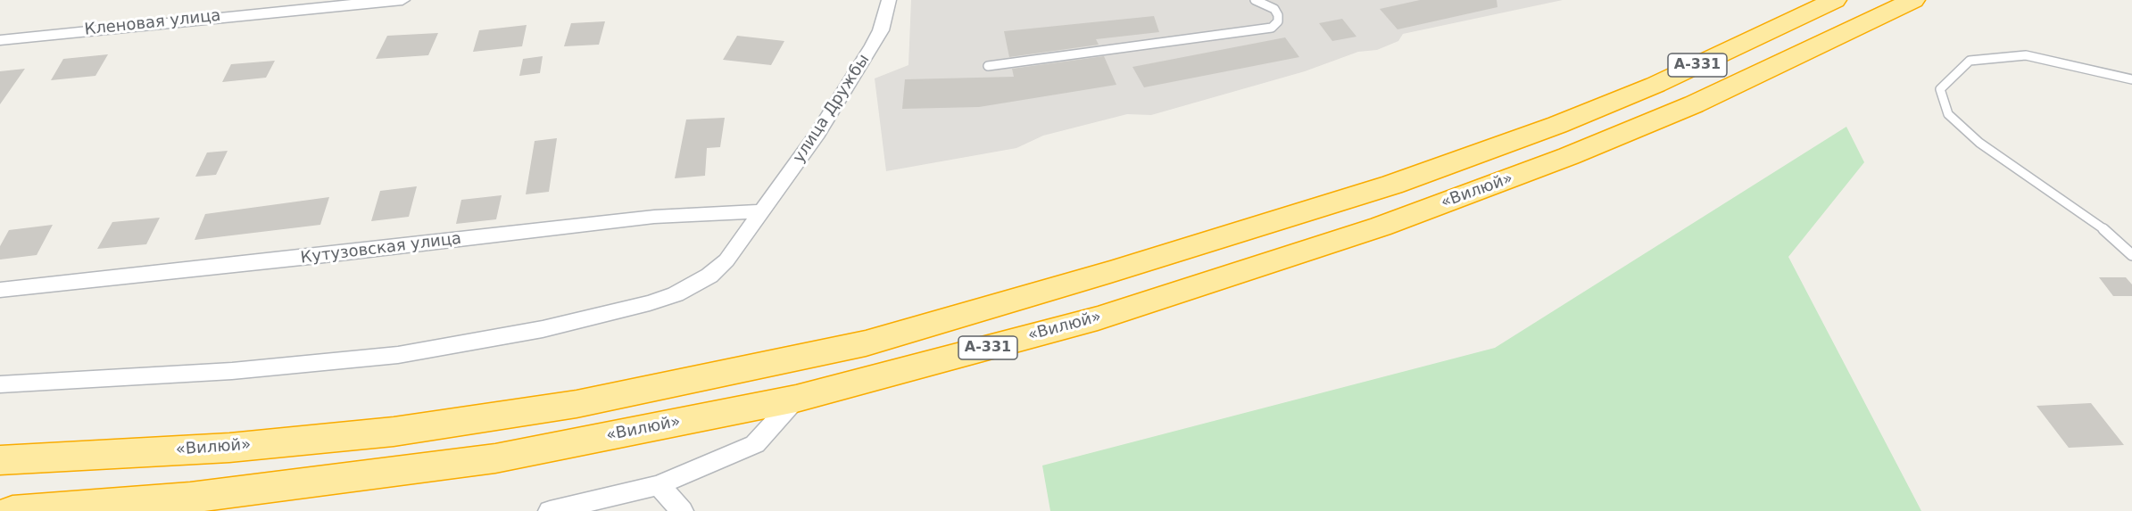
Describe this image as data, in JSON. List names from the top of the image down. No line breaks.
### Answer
{"streets":{"highway":["А-331","«Вилюй»"],"street":["Кленовая улица","улица Дружбы","Кутузовская улица"]},"crossings":[["улица Дружбы","Кутузовская улица"]]}
